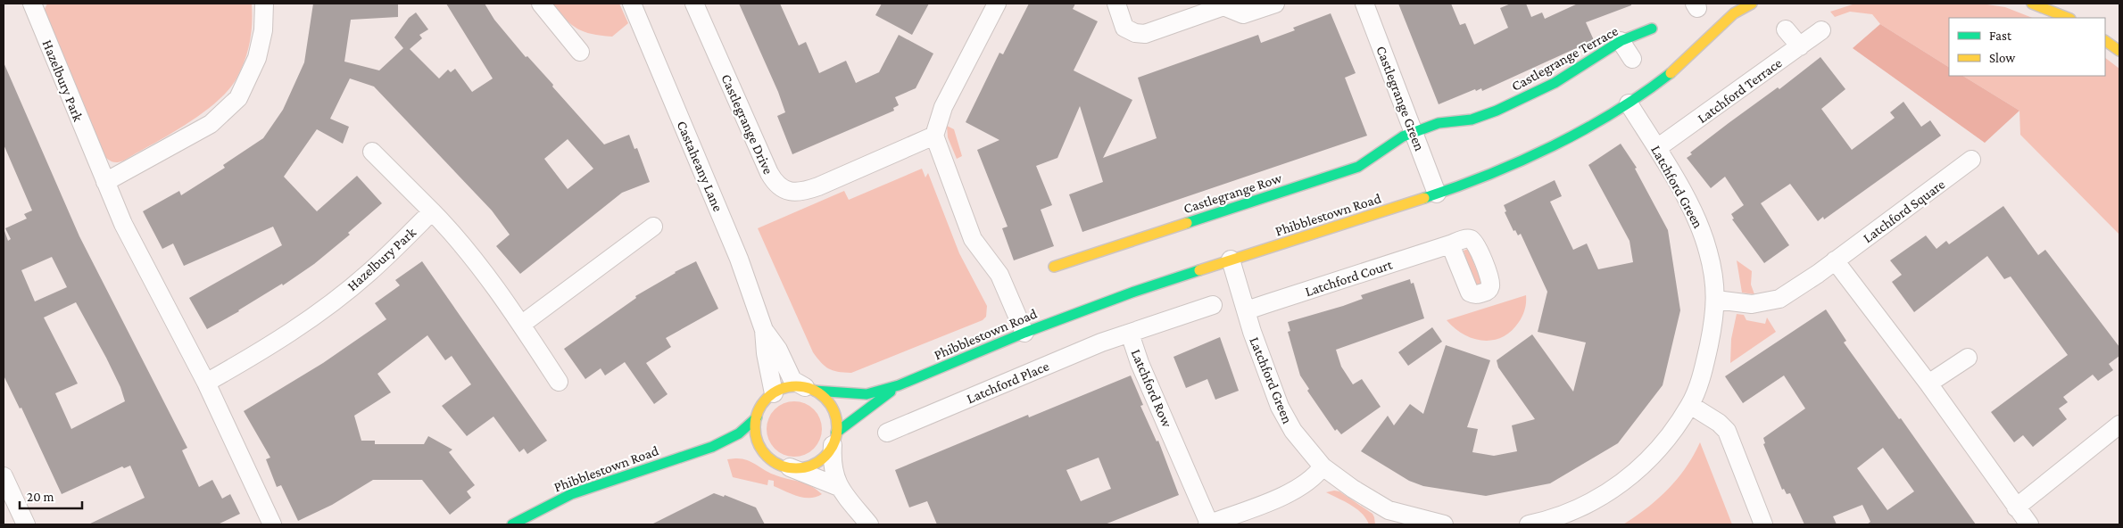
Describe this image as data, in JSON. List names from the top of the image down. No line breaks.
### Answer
{"streets":{"street":["Castlegrange Terrace","Hazelbury Park","Latchford Terrace","Castlegrange Green","Castlegrange Drive","Castaheany Lane","Latchford Green","Castlegrange Row","Latchford Square","Phibblestown Road","Latchford Court","Latchford Place","Latchford Row"]},"crossings":[["Castlegrange Terrace","Castlegrange Green"],["Castlegrange Terrace","Castlegrange Row"],["Latchford Terrace","Latchford Green"],["Castlegrange Green","Castlegrange Row"],["Castlegrange Green","Phibblestown Road"],["Castaheany Lane","Phibblestown Road"],["Latchford Green","Latchford Square"],["Latchford Green","Phibblestown Road"],["Latchford Green","Latchford Court"],["Latchford Green","Latchford Row"],["Latchford Place","Latchford Row"]],"legend":["Fast","Slow"],"scale_bar":"20 m"}
